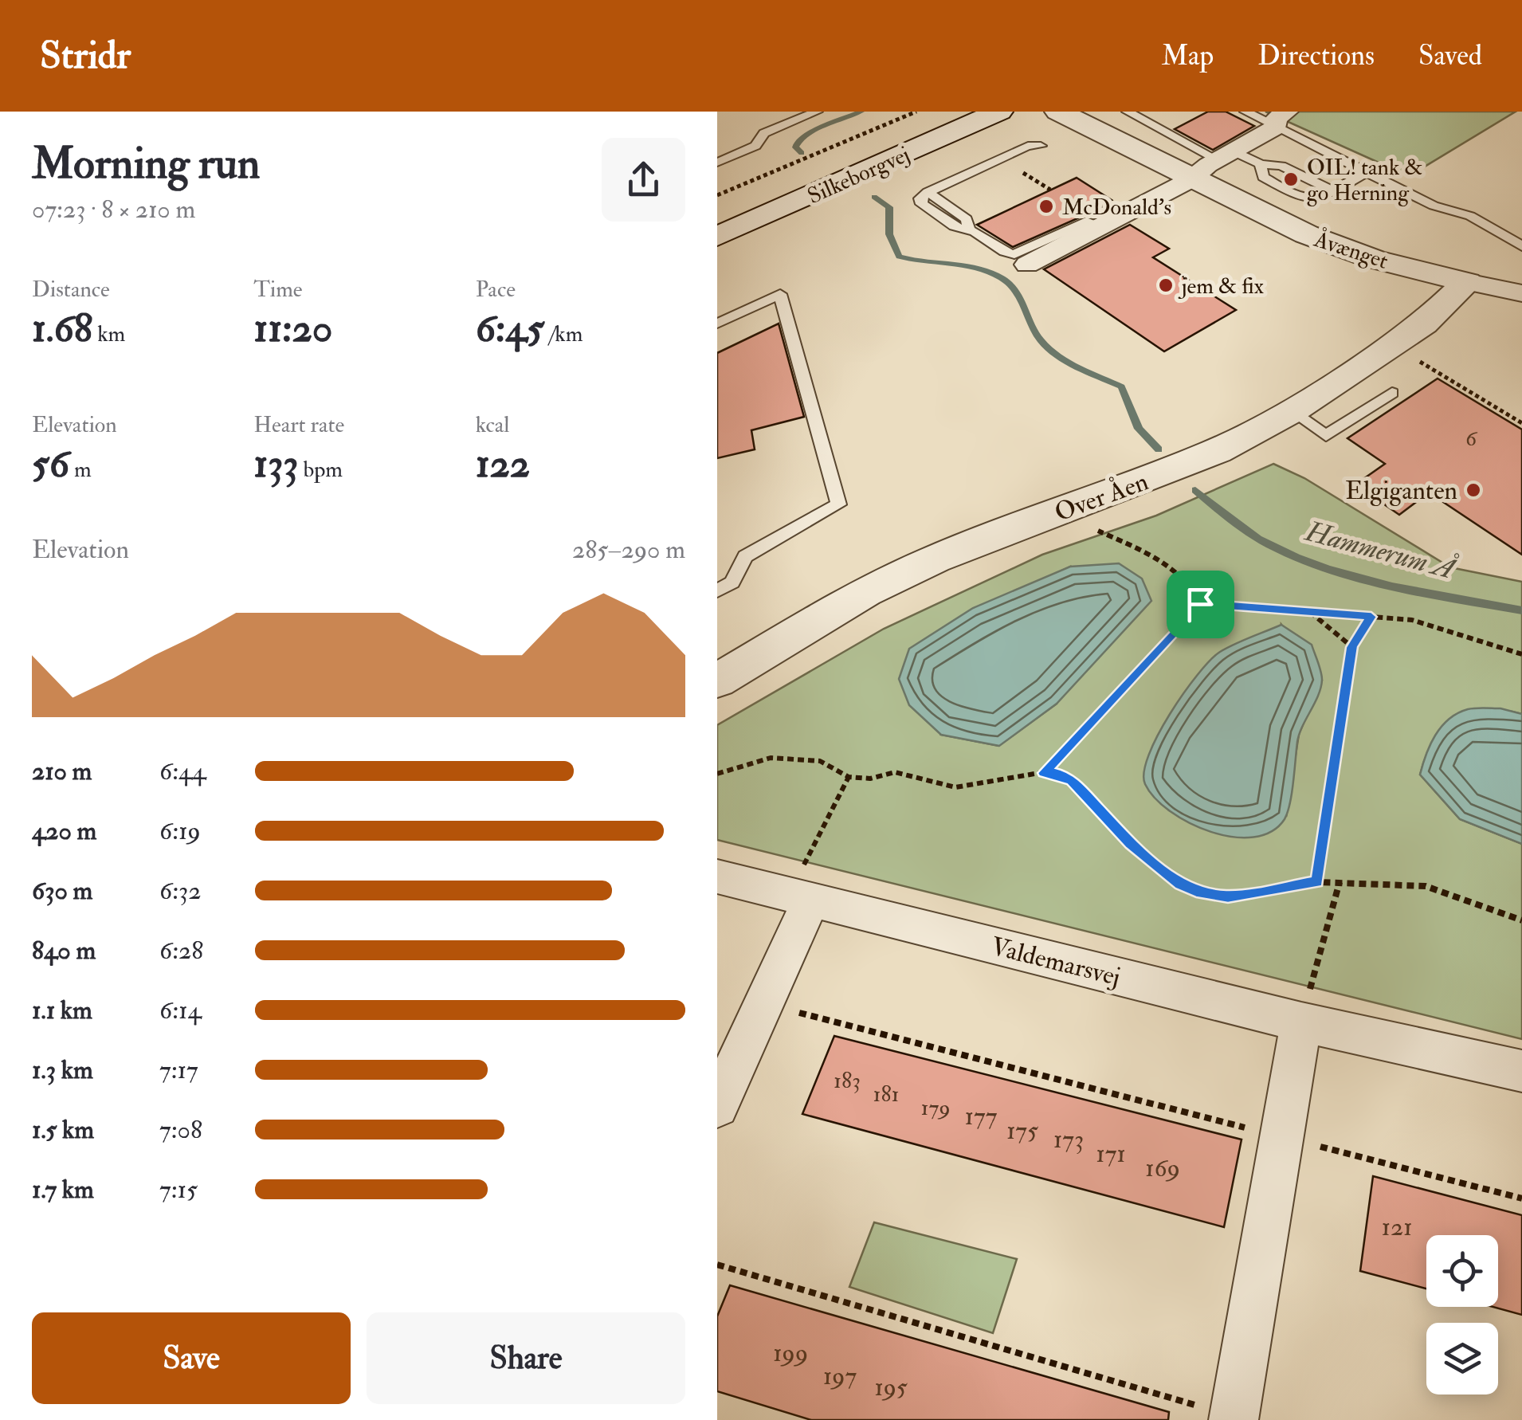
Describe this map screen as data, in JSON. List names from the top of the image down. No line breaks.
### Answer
{"streets":{"street":["Silkeborgvej","Åvænget","Over Åen","Valdemarsvej"]},"crossings":[["Åvænget","Over Åen"]],"water":["Hammerum Å"],"places":["OIL! tank & go Herning","McDonald's","jem & fix","Elgiganten"],"house_numbers":["6","183","181","179","177","175","173","171","169","121","199","197","195"],"page":{"header":"Stridr","nav":["Map","Directions","Saved"],"heading":["Morning run","07:23 · 8 × 210 m"],"stats":[["Distance","1.68 km"],["Time","11:20"],["Pace","6:45 /km"],["Elevation","56 m"],["Heart rate","133 bpm"],["kcal","122"]],"chart":["Elevation","285–290 m"],"list":[{"name":"210 m","note":"6:44"},{"name":"420 m","note":"6:19"},{"name":"630 m","note":"6:32"},{"name":"840 m","note":"6:28"},{"name":"1.1 km","note":"6:14"},{"name":"1.3 km","note":"7:17"},{"name":"1.5 km","note":"7:08"},{"name":"1.7 km","note":"7:15"}],"buttons":["Save","Share"]}}
